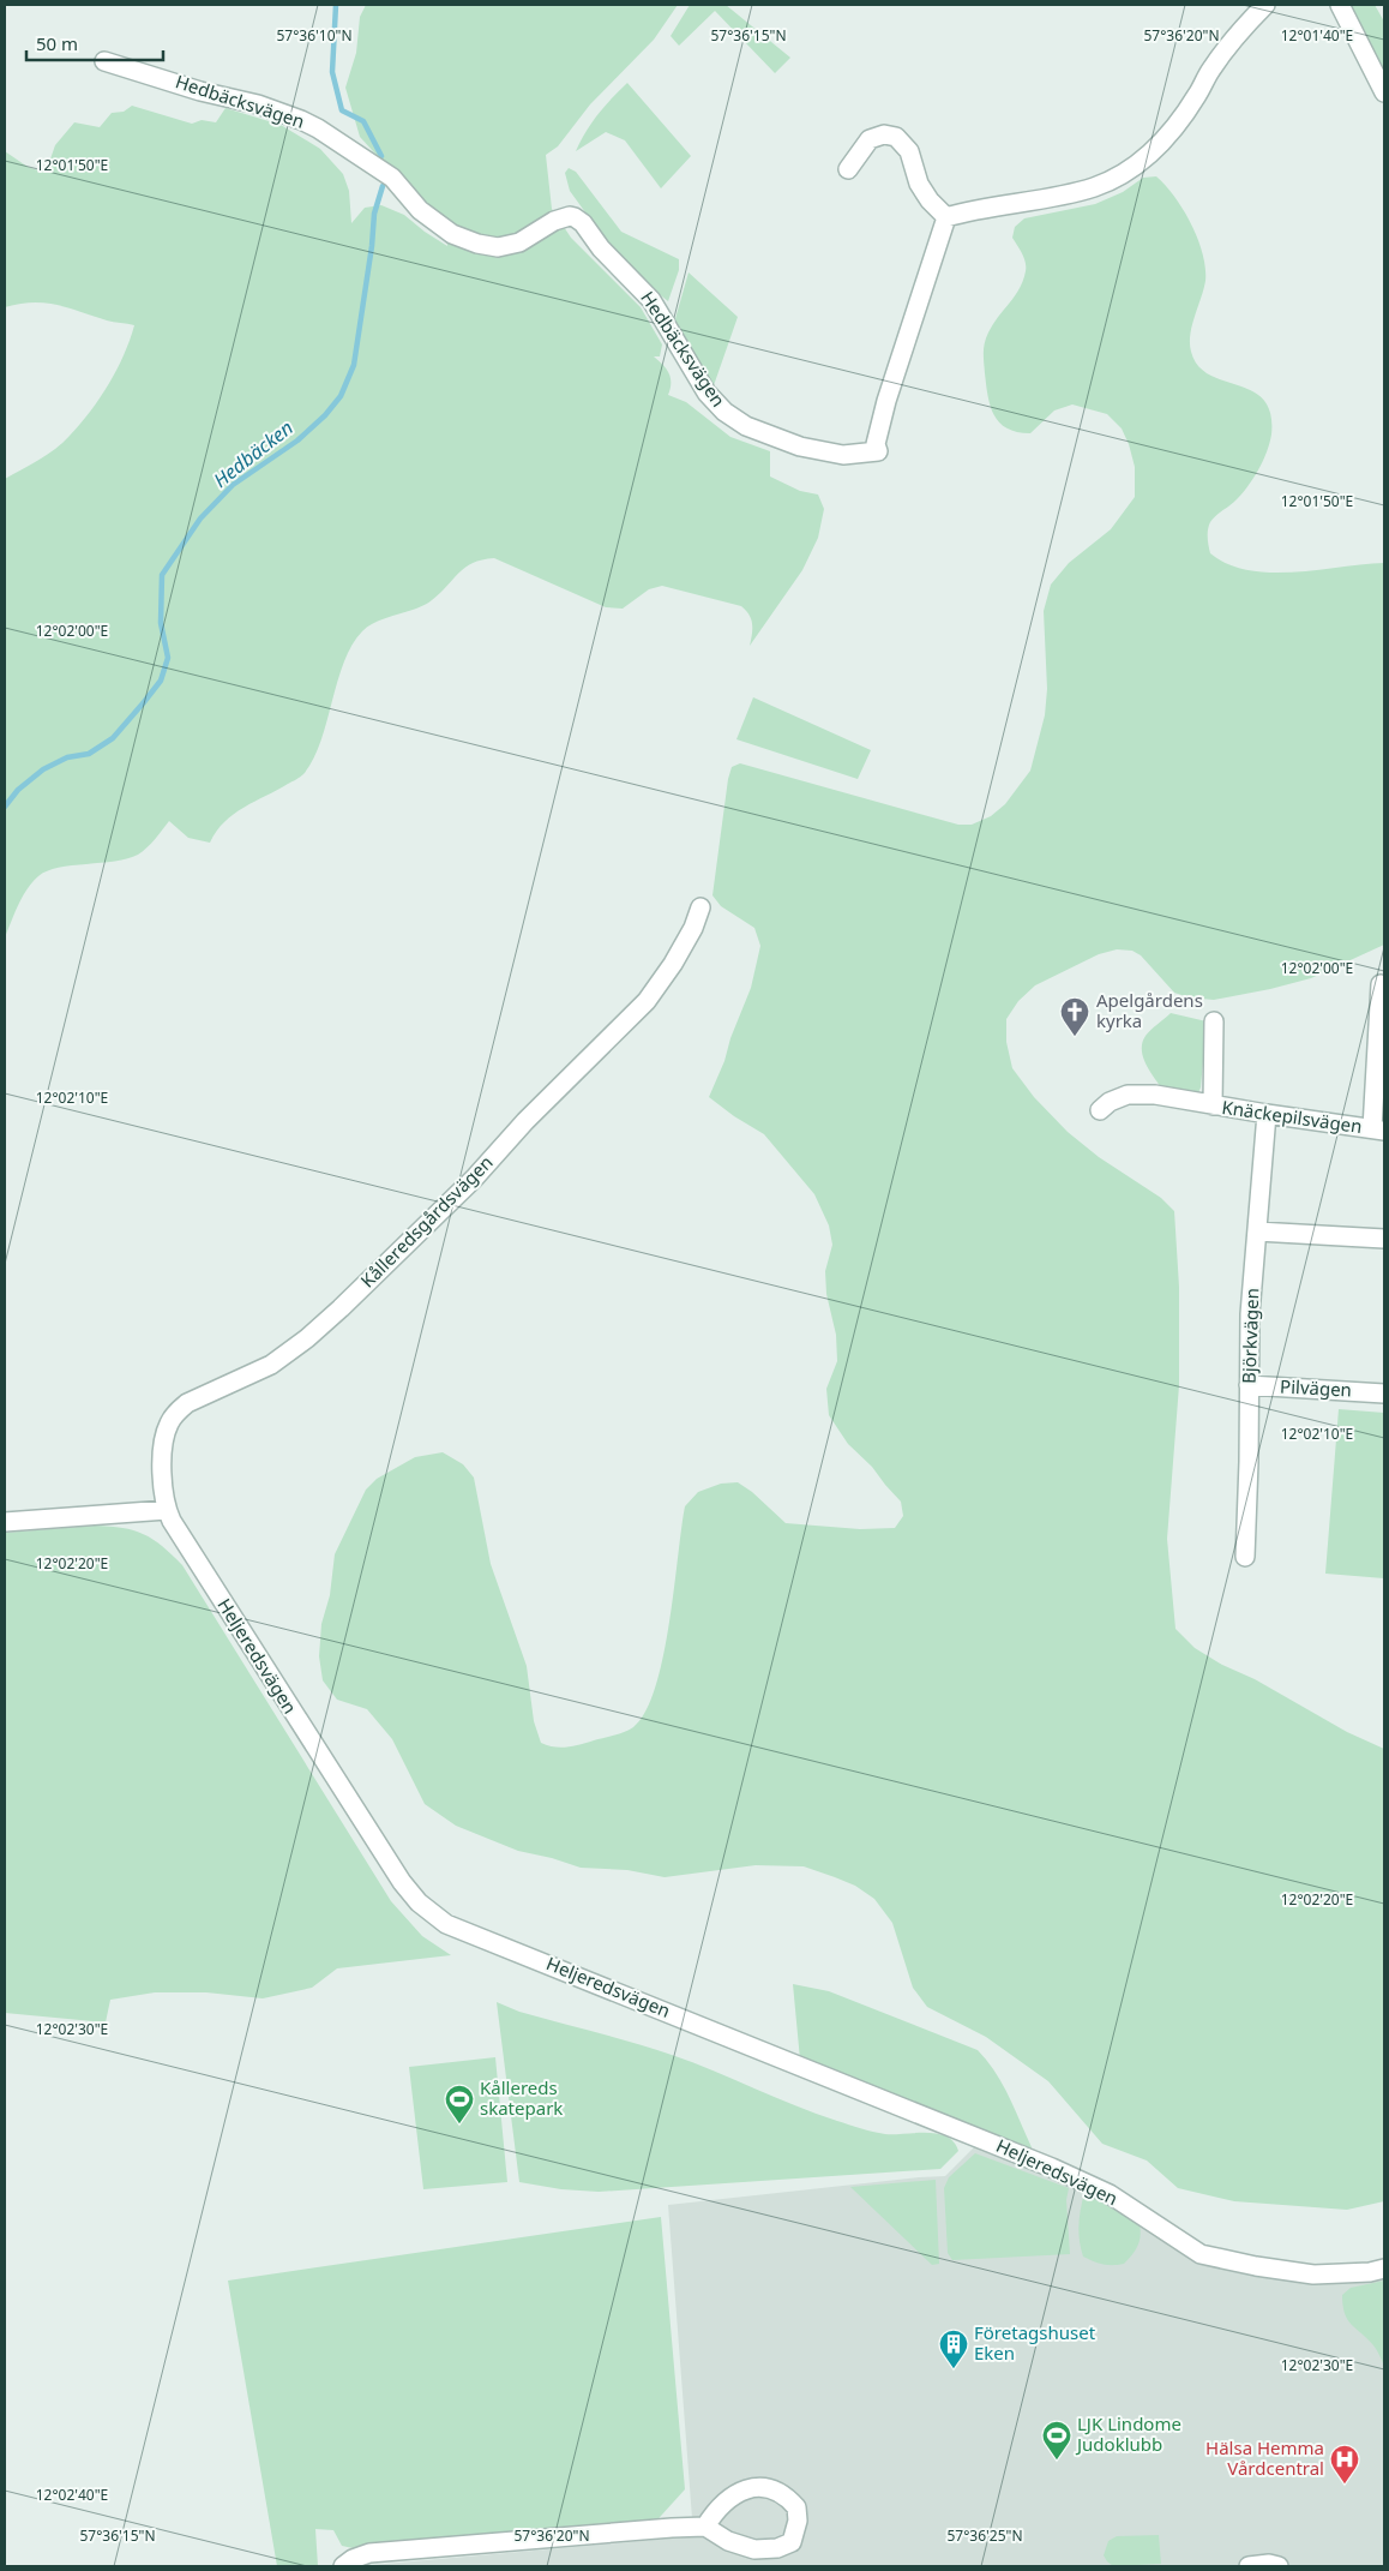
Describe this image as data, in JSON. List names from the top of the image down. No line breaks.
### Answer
{"streets":{"street":["Hedbäcksvägen","Knäckepilsvägen","Kålleredsgårdsvägen","Björkvägen","Pilvägen","Heljeredsvägen"]},"crossings":[["Knäckepilsvägen","Björkvägen"],["Kålleredsgårdsvägen","Heljeredsvägen"],["Björkvägen","Pilvägen"]],"water":["Hedbäcken"],"places":{"church":["Apelgårdens kyrka"],"sports":["Kållereds skatepark","LJK Lindome Judoklubb"],"building":["Företagshuset Eken"],"hospital":["Hälsa Hemma Vårdcentral"]},"scale_bar":"50 m","coordinates":["57°36'10\"N","57°36'15\"N","57°36'20\"N","12°01'40\"E","12°01'50\"E","12°02'00\"E","12°02'10\"E","12°02'20\"E","12°02'30\"E","12°02'40\"E","57°36'25\"N"]}
